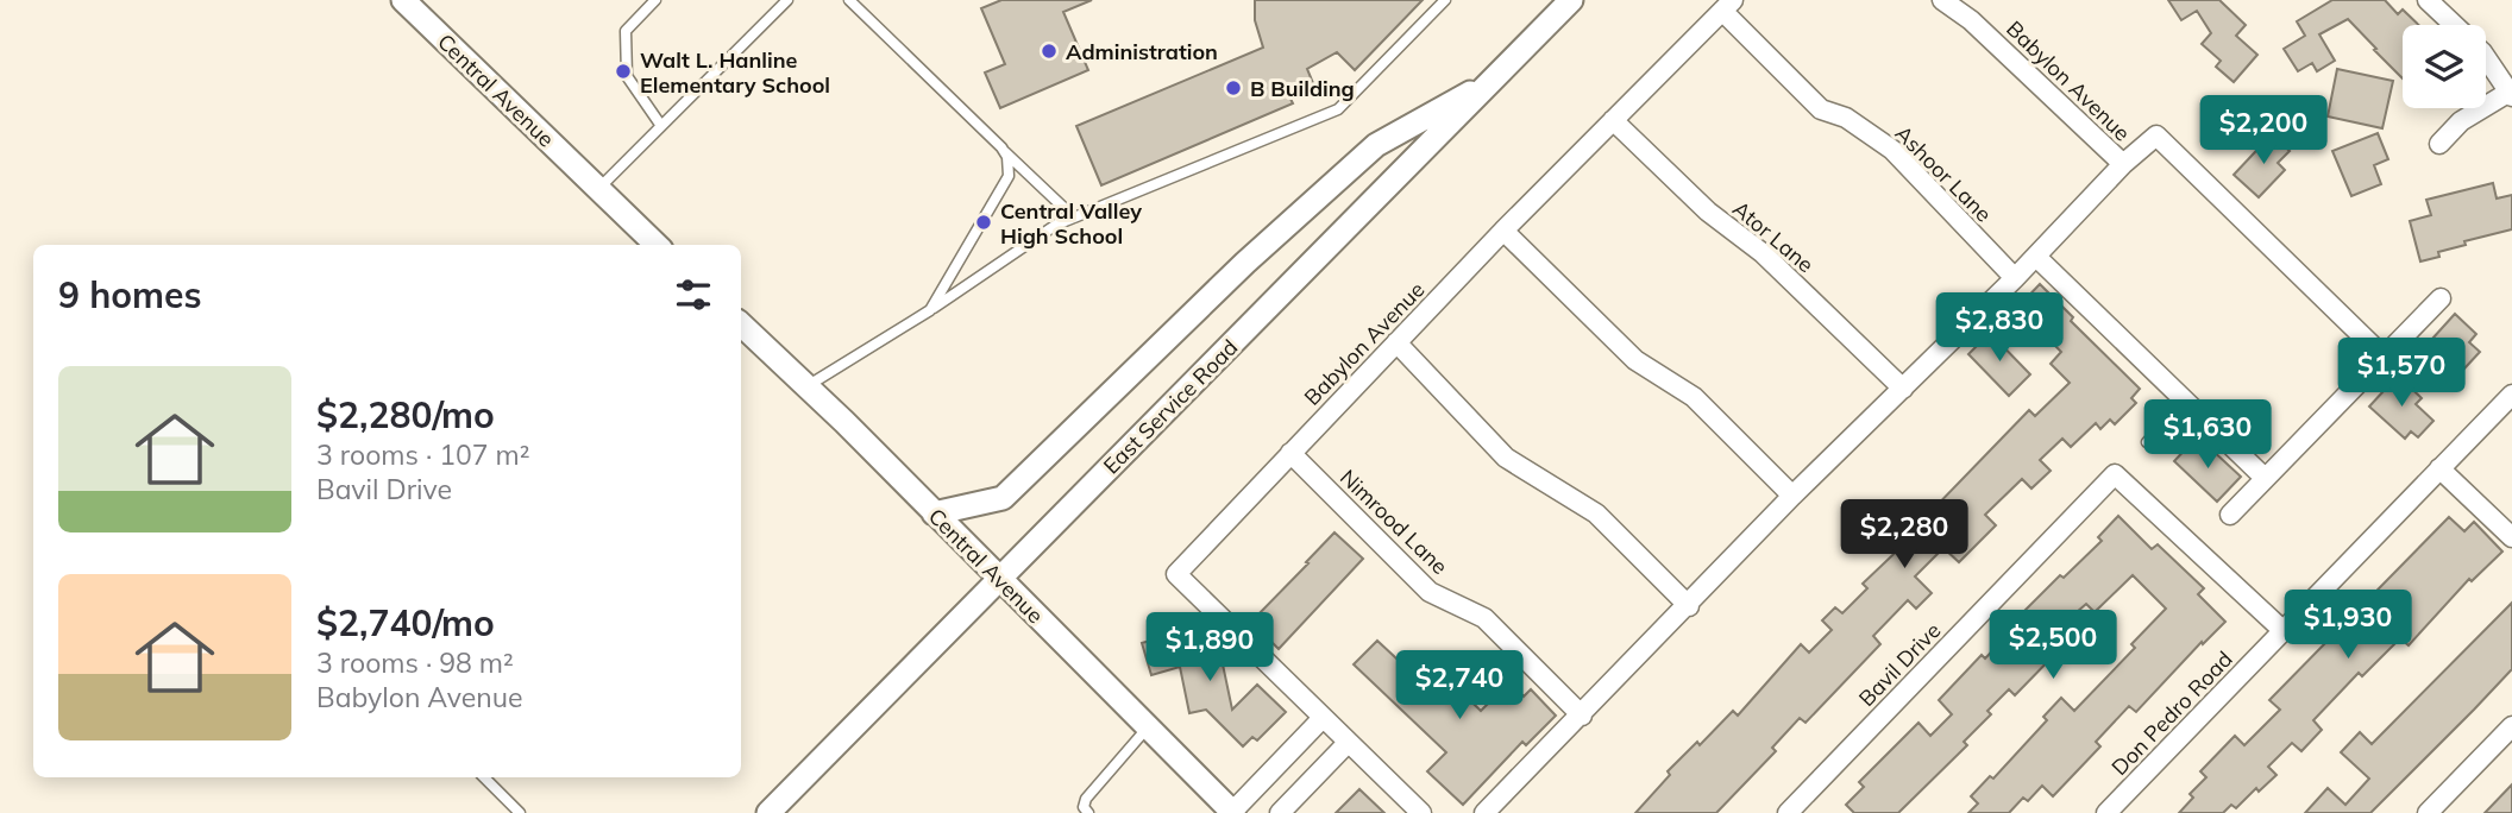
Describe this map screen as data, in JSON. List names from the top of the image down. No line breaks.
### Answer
{"streets":{"street":["Babylon Avenue","Central Avenue","Ashoor Lane","Ator Lane","East Service Road","Nimrood Lane","Bavil Drive","Don Pedro Road"]},"crossings":[["Babylon Avenue","Ashoor Lane"],["Babylon Avenue","Ator Lane"],["Babylon Avenue","Nimrood Lane"],["Central Avenue","East Service Road"],["Bavil Drive","Don Pedro Road"]],"places":["Administration","Walt L. Hanline Elementary School","B Building","Central Valley High School"],"page":{"price":["$2,200","$2,830","$1,570","$1,630","$2,280","$1,930","$2,500","$1,890","$2,740"],"heading":"9 homes","list":[{"name":"$2,280/mo","note":"3 rooms · 107 m² · Bavil Drive"},{"name":"$2,740/mo","note":"3 rooms · 98 m² · Babylon Avenue"}]}}
